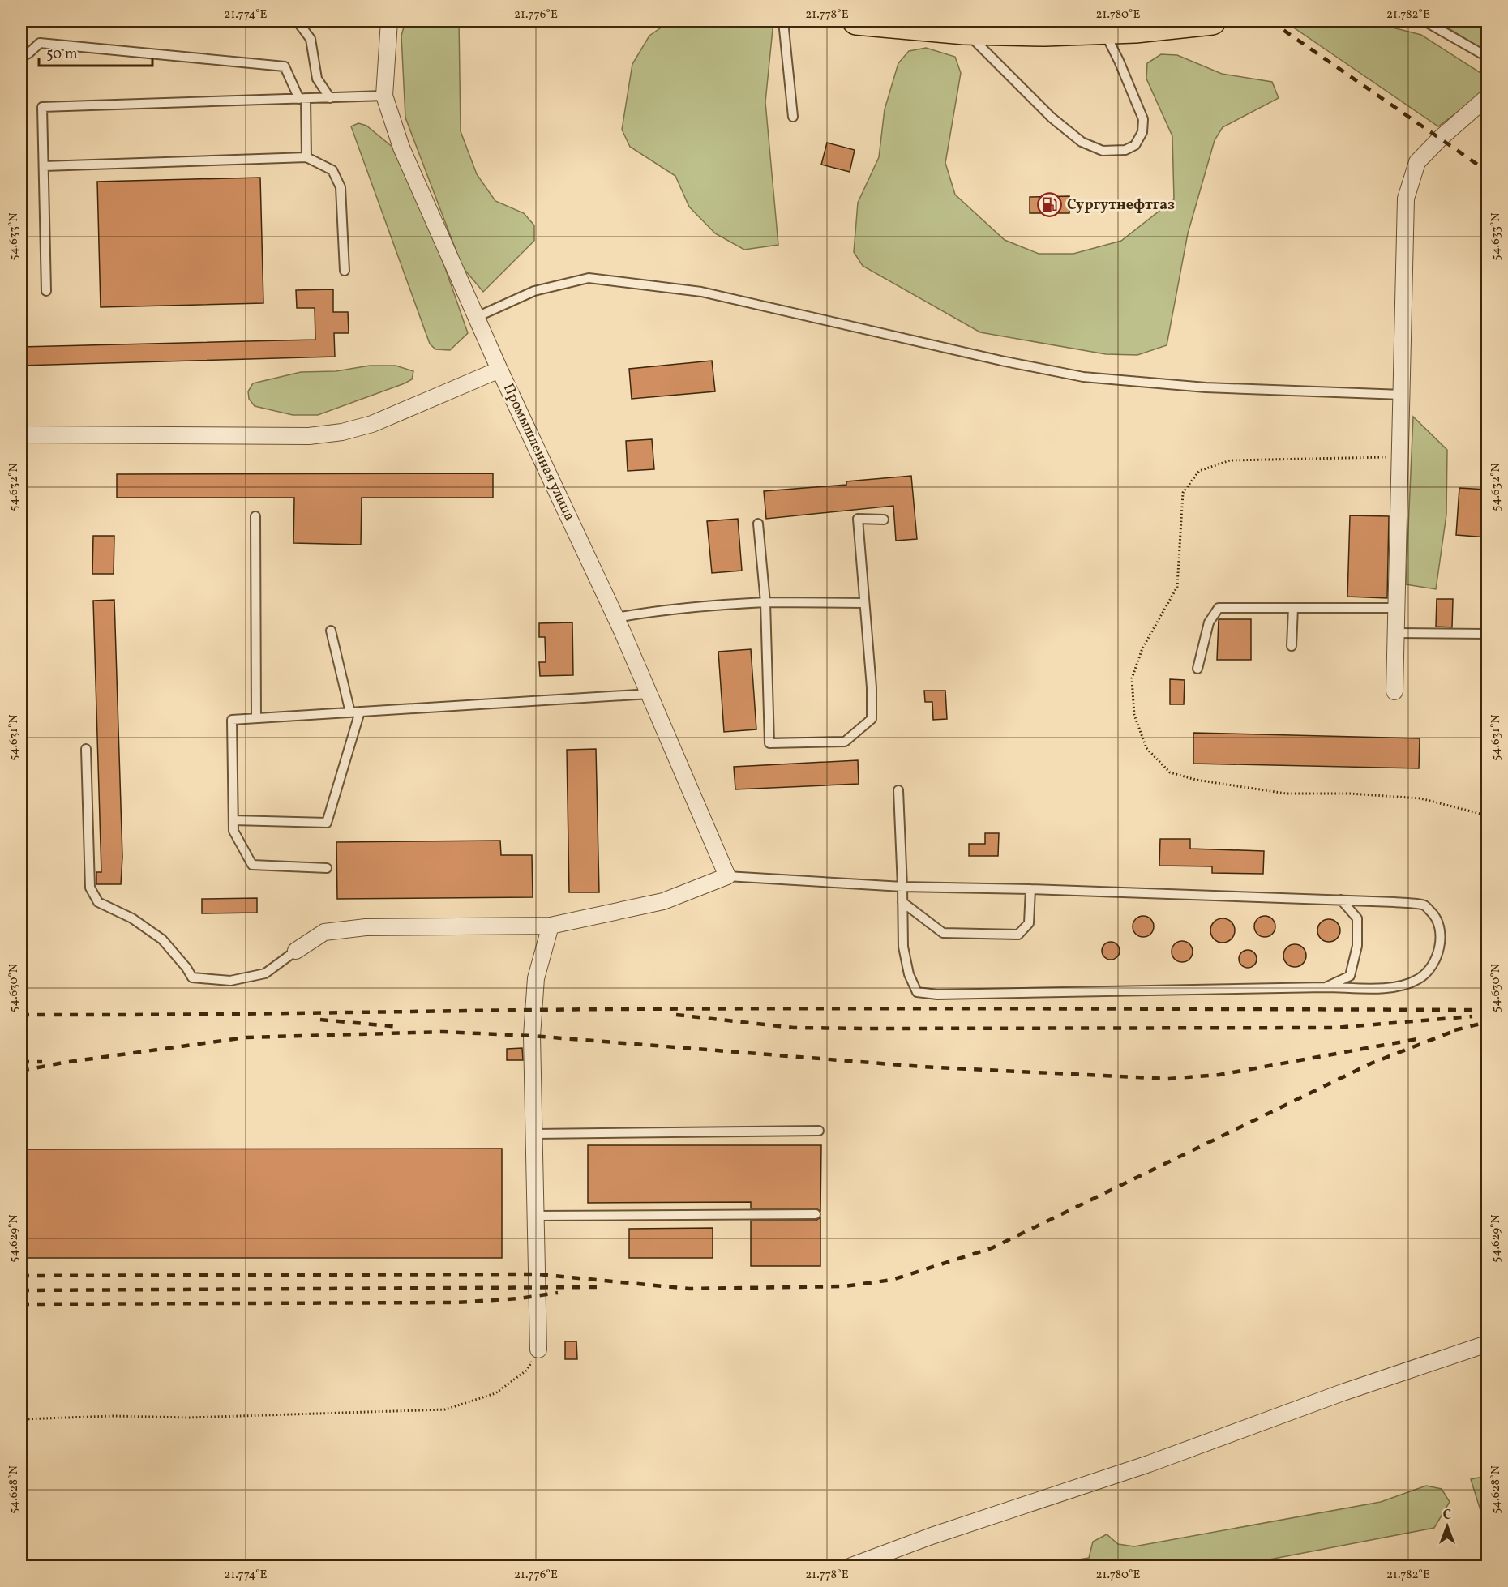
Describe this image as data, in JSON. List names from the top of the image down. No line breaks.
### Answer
{"streets":{"street":["Промышленная улица"]},"places":{"fuel station":["Сургутнефтгаз"]},"scale_bar":"50 m","north":"top","coordinates":["21.774°E","21.776°E","21.778°E","21.780°E","21.782°E","54.633°N","54.632°N","54.631°N","54.630°N","54.629°N","54.628°N"]}
